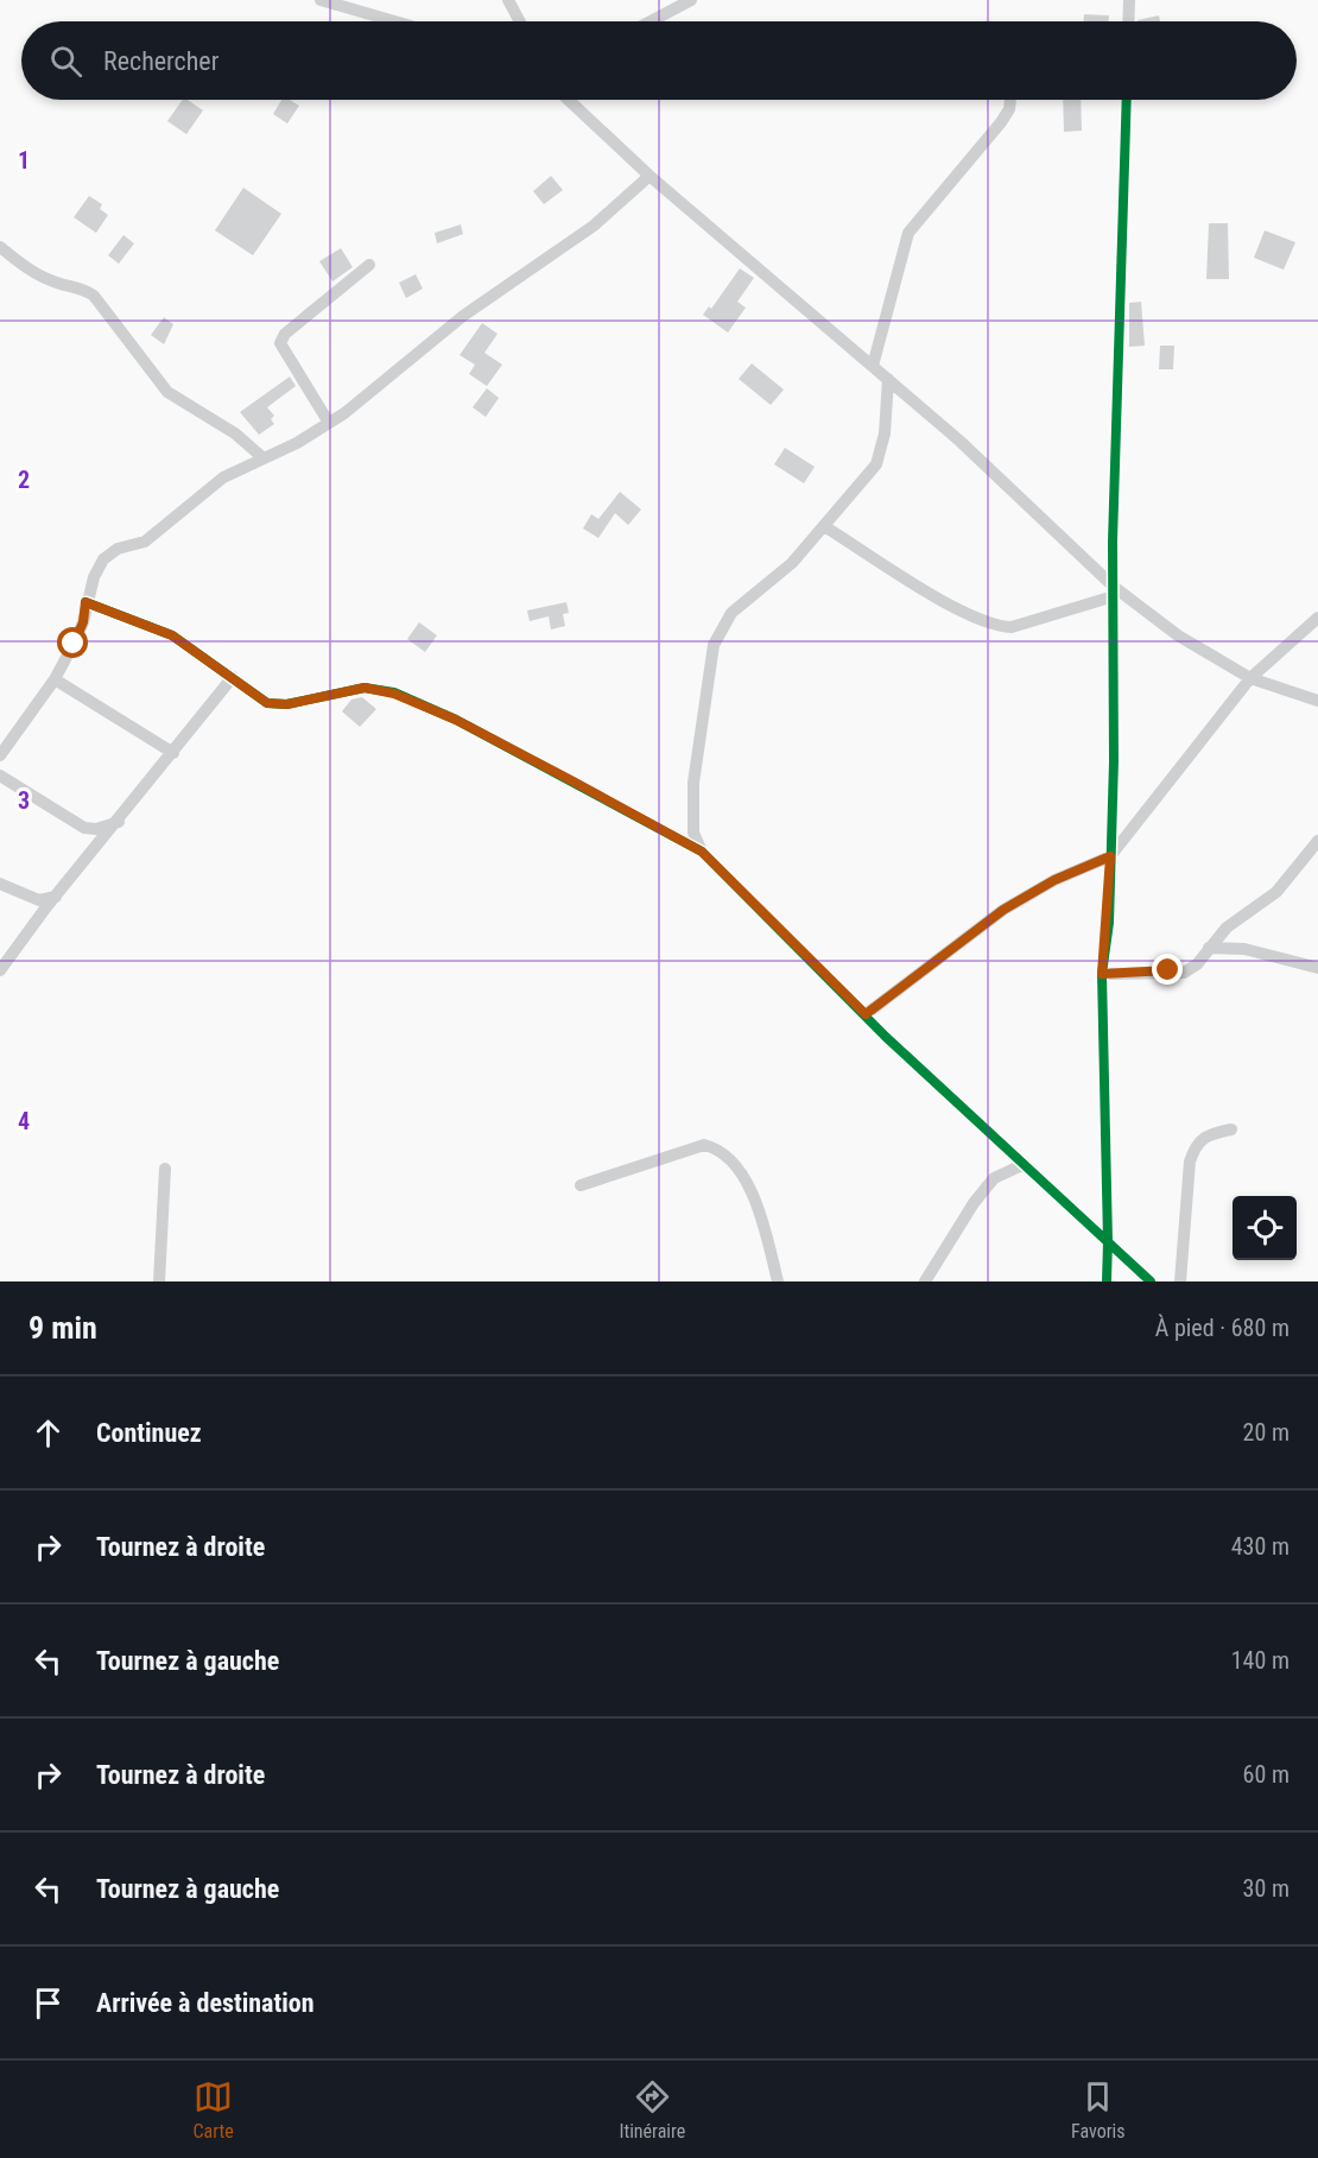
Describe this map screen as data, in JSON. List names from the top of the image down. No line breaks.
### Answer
{"page":{"search":"Rechercher","heading":["9 min","À pied · 680 m"],"list":[["Continuez","20 m"],["Tournez à droite","430 m"],["Tournez à gauche","140 m"],["Tournez à droite","60 m"],["Tournez à gauche","30 m"],"Arrivée à destination"],"nav":["Carte","Itinéraire","Favoris"]},"grid":{"rows":["1","2","3","4"]}}
